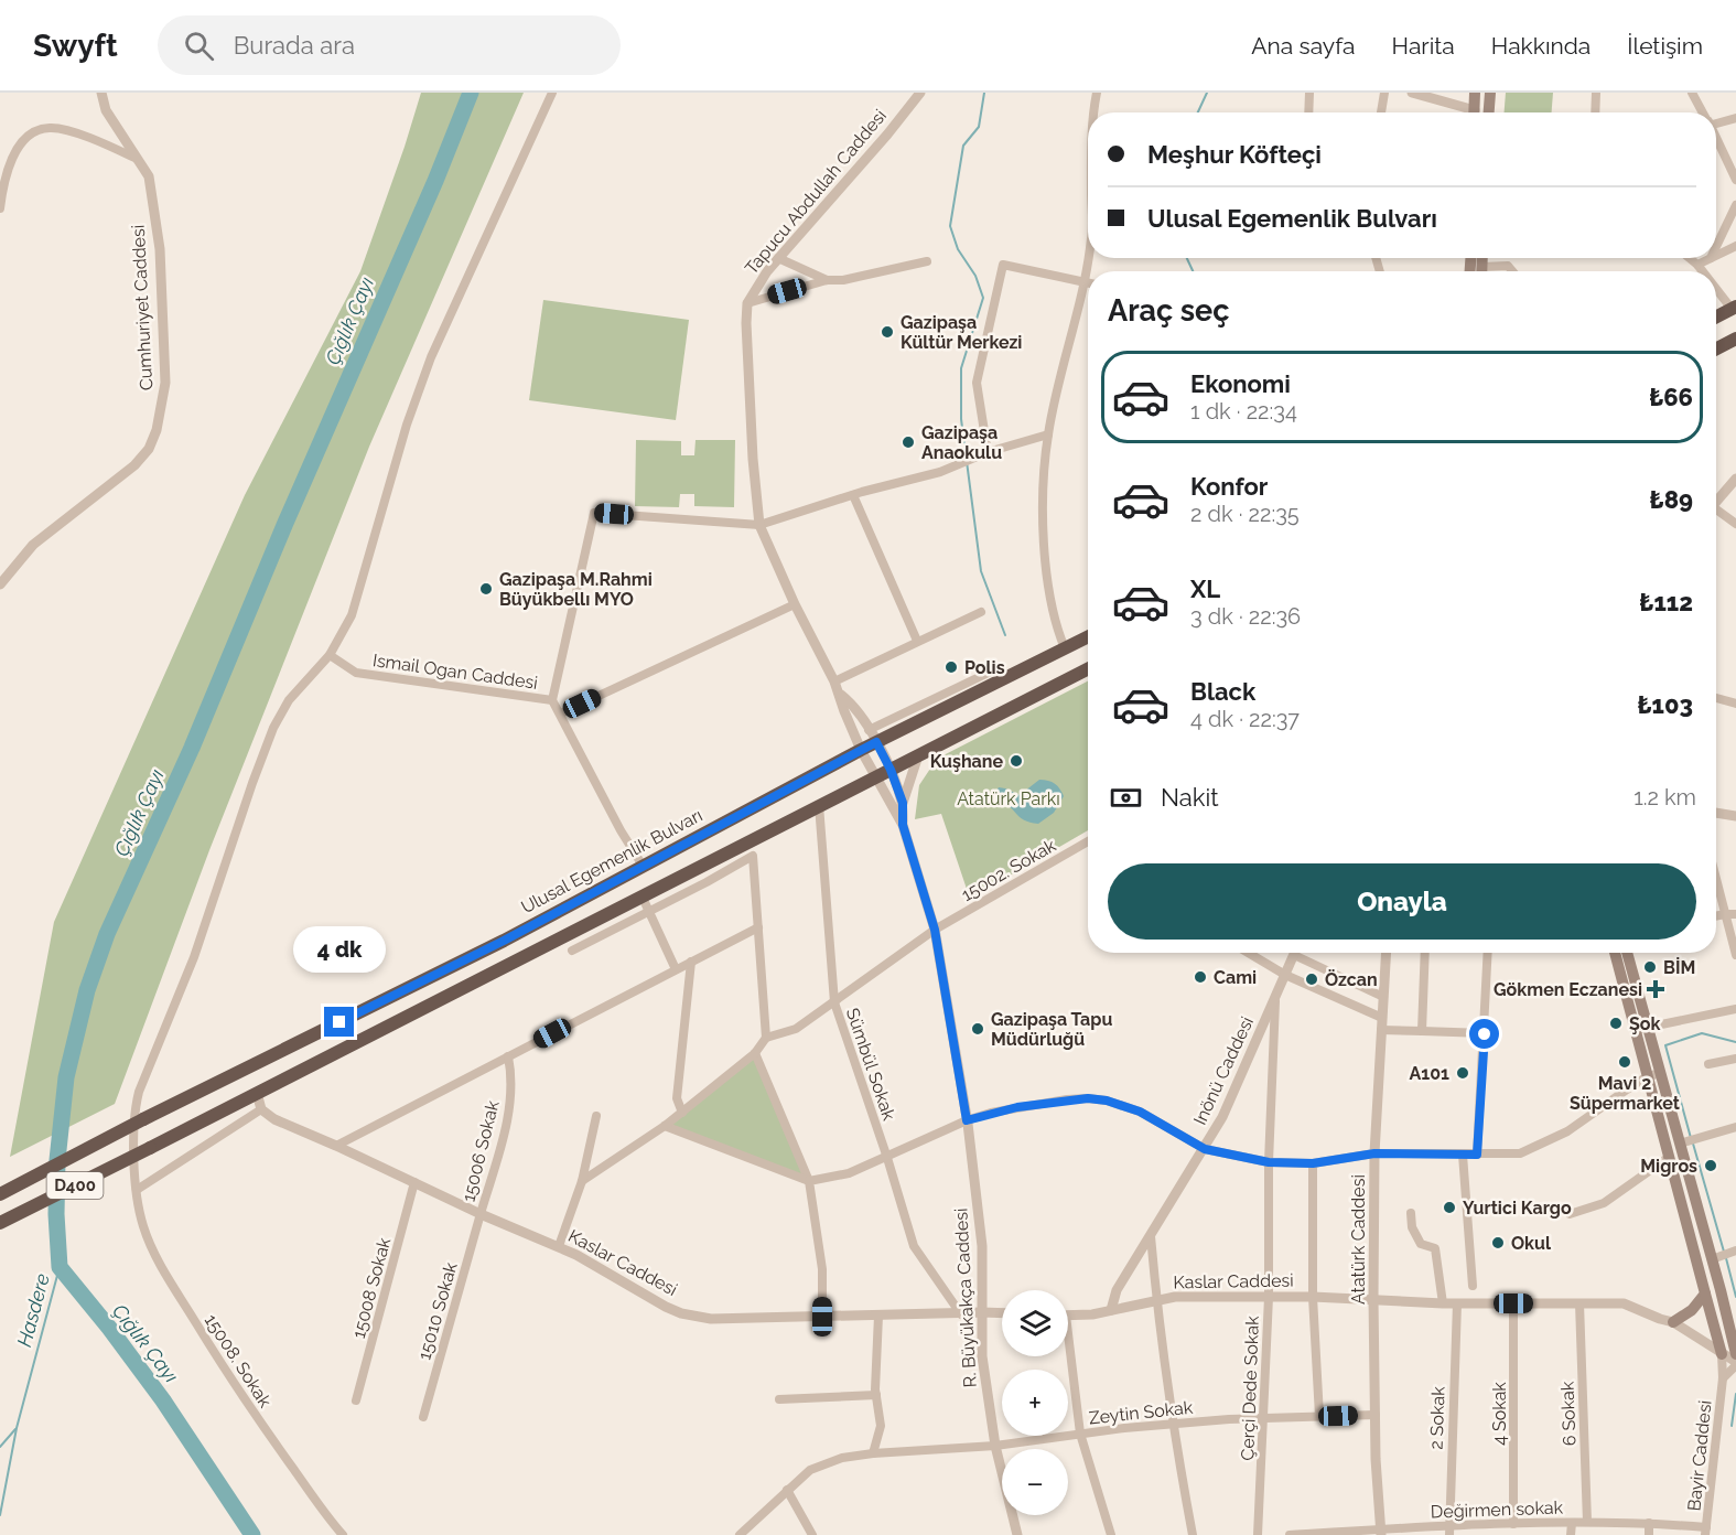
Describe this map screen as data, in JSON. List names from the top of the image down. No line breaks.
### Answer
{"streets":{"highway":["Ulusal Egemenlik Bulvarı","D400"],"street":["Tapucu Abdullah Caddesi","Cumhuriyet Caddesi","Ismail Ogan Caddesi","15002. Sokak","Sümbül Sokak","Inönü Caddesi","15006 Sokak","Atatürk Caddesi","Kaslar Caddesi","15008 Sokak","R. Büyükakça Caddesi","15010 Sokak","15008. Sokak","Çerçi Dede Sokak","Zeytin Sokak","4 Sokak","6 Sokak","2 Sokak","Bayir Caddesi","Değirmen sokak"]},"crossings":[["Tapucu Abdullah Caddesi","Ulusal Egemenlik Bulvarı"],["Tapucu Abdullah Caddesi","R. Büyükakça Caddesi"],["Ismail Ogan Caddesi","Ulusal Egemenlik Bulvarı"],["Ismail Ogan Caddesi","15008. Sokak"],["Ulusal Egemenlik Bulvarı","R. Büyükakça Caddesi"],["15002. Sokak","Sümbül Sokak"],["15002. Sokak","R. Büyükakça Caddesi"],["Sümbül Sokak","D400"],["Sümbül Sokak","Kaslar Caddesi"],["Inönü Caddesi","Kaslar Caddesi"],["Inönü Caddesi","Çerçi Dede Sokak"],["15006 Sokak","Kaslar Caddesi"],["15006 Sokak","15010 Sokak"],["D400","R. Büyükakça Caddesi"],["Atatürk Caddesi","Kaslar Caddesi"],["Atatürk Caddesi","Zeytin Sokak"],["Atatürk Caddesi","Değirmen sokak"],["Kaslar Caddesi","15008 Sokak"],["Kaslar Caddesi","R. Büyükakça Caddesi"],["Kaslar Caddesi","15010 Sokak"],["Kaslar Caddesi","Çerçi Dede Sokak"],["Kaslar Caddesi","4 Sokak"],["Kaslar Caddesi","6 Sokak"],["Kaslar Caddesi","2 Sokak"],["Kaslar Caddesi","Bayir Caddesi"],["R. Büyükakça Caddesi","Zeytin Sokak"],["Çerçi Dede Sokak","Zeytin Sokak"],["4 Sokak","Değirmen sokak"],["6 Sokak","Değirmen sokak"],["2 Sokak","Değirmen sokak"],["Bayir Caddesi","Değirmen sokak"]],"water":["Çığlık Çayı","Hasdere"],"parks":["Atatürk Parkı"],"places":{"other":["Gazipaşa Kültür Merkezi","Gazipaşa Anaokulu","Gazipaşa M.Rahmi Büyükbellı MYO","Polis","Kuşhane","BİM","Cami","Özcan","Şok","Gazipaşa Tapu Müdürluğü","Mavi 2 Süpermarket","A101","Migros","Yurtici Kargo","Okul"],"health":["Gökmen Eczanesi"]},"page":{"header":"Swyft","search":"Burada ara","nav":["Ana sayfa","Harita","Hakkında","İletişim"],"banner":["Meşhur Köfteçi","Ulusal Egemenlik Bulvarı"],"heading":"Araç seç","list":[{"name":"Ekonomi","note":"1 dk · 22:34","value":"₺66"},{"name":"Konfor","note":"2 dk · 22:35","value":"₺89"},{"name":"XL","note":"3 dk · 22:36","value":"₺112"},{"name":"Black","note":"4 dk · 22:37","value":"₺103"}],"pay":["Nakit","1.2 km"],"buttons":"Onayla","bubble":"4 dk","map_buttons":["+","−"]}}
